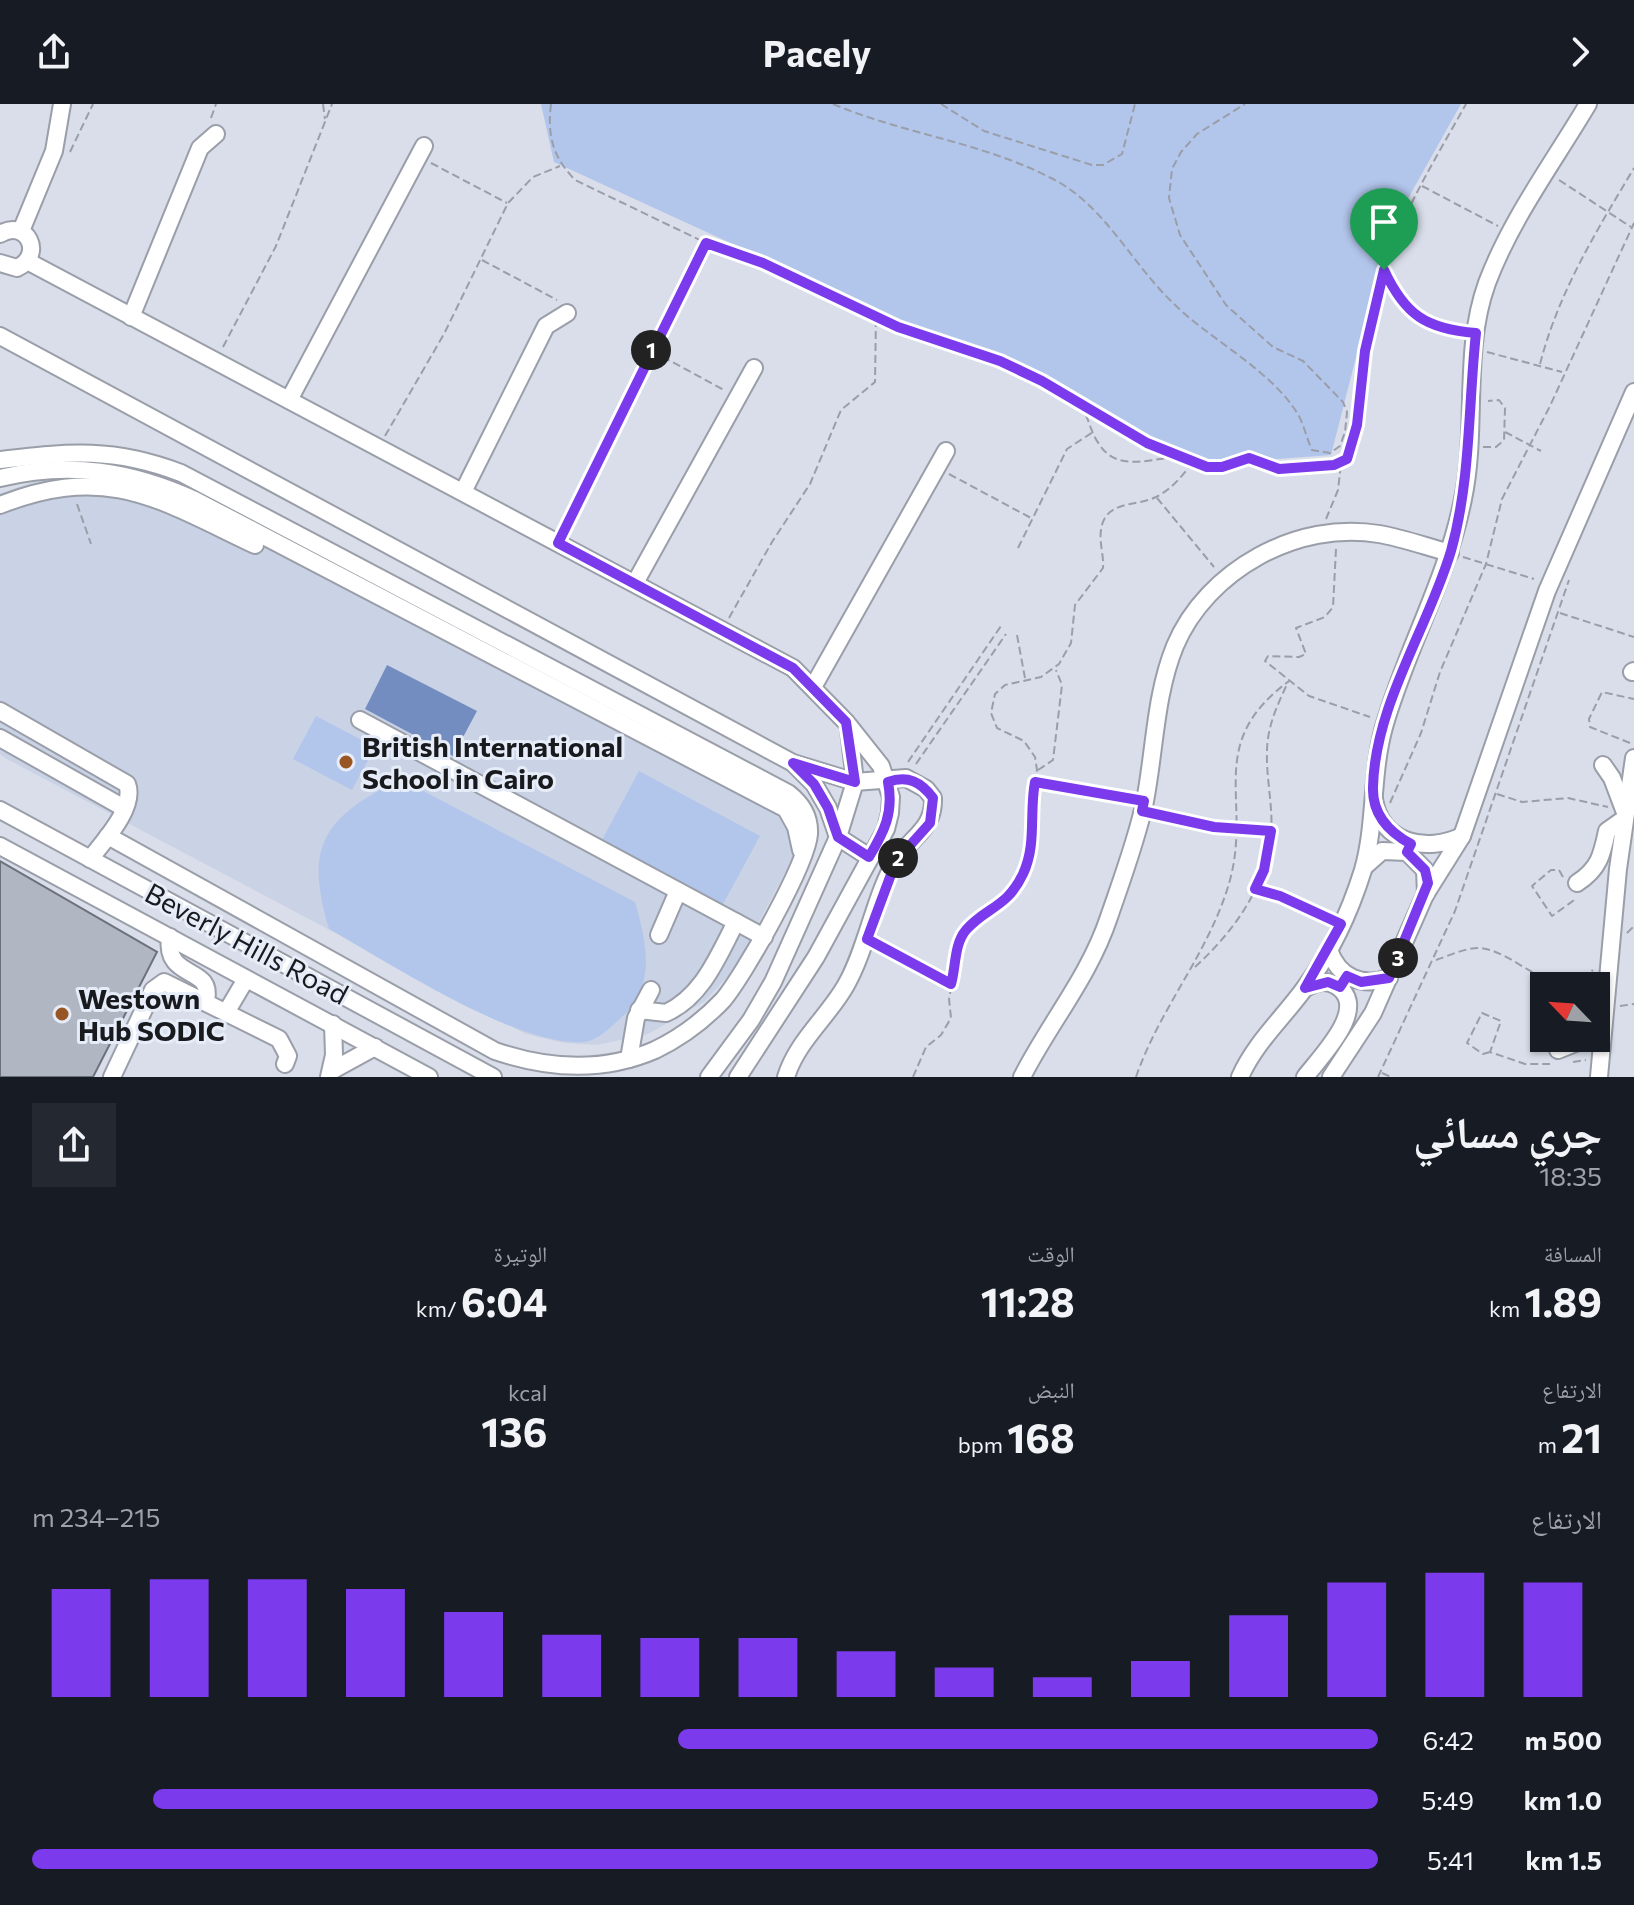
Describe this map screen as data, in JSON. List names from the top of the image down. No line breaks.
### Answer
{"streets":{"street":["Beverly Hills Road"]},"places":["British International School in Cairo","Westown Hub SODIC"],"north":"top left","page":{"header":"Pacely","pins":["1","2","3"],"heading":["جري مسائي","18:35"],"stats":[["المسافة","1.89 km"],["الوقت","11:28"],["الوتيرة","6:04 /km"],["الارتفاع","21 m"],["النبض","168 bpm"],["kcal","136"]],"chart":["الارتفاع","215–234 m"],"list":[{"name":"500 m","note":"6:42"},{"name":"1.0 km","note":"5:49"},{"name":"1.5 km","note":"5:41"}]}}
